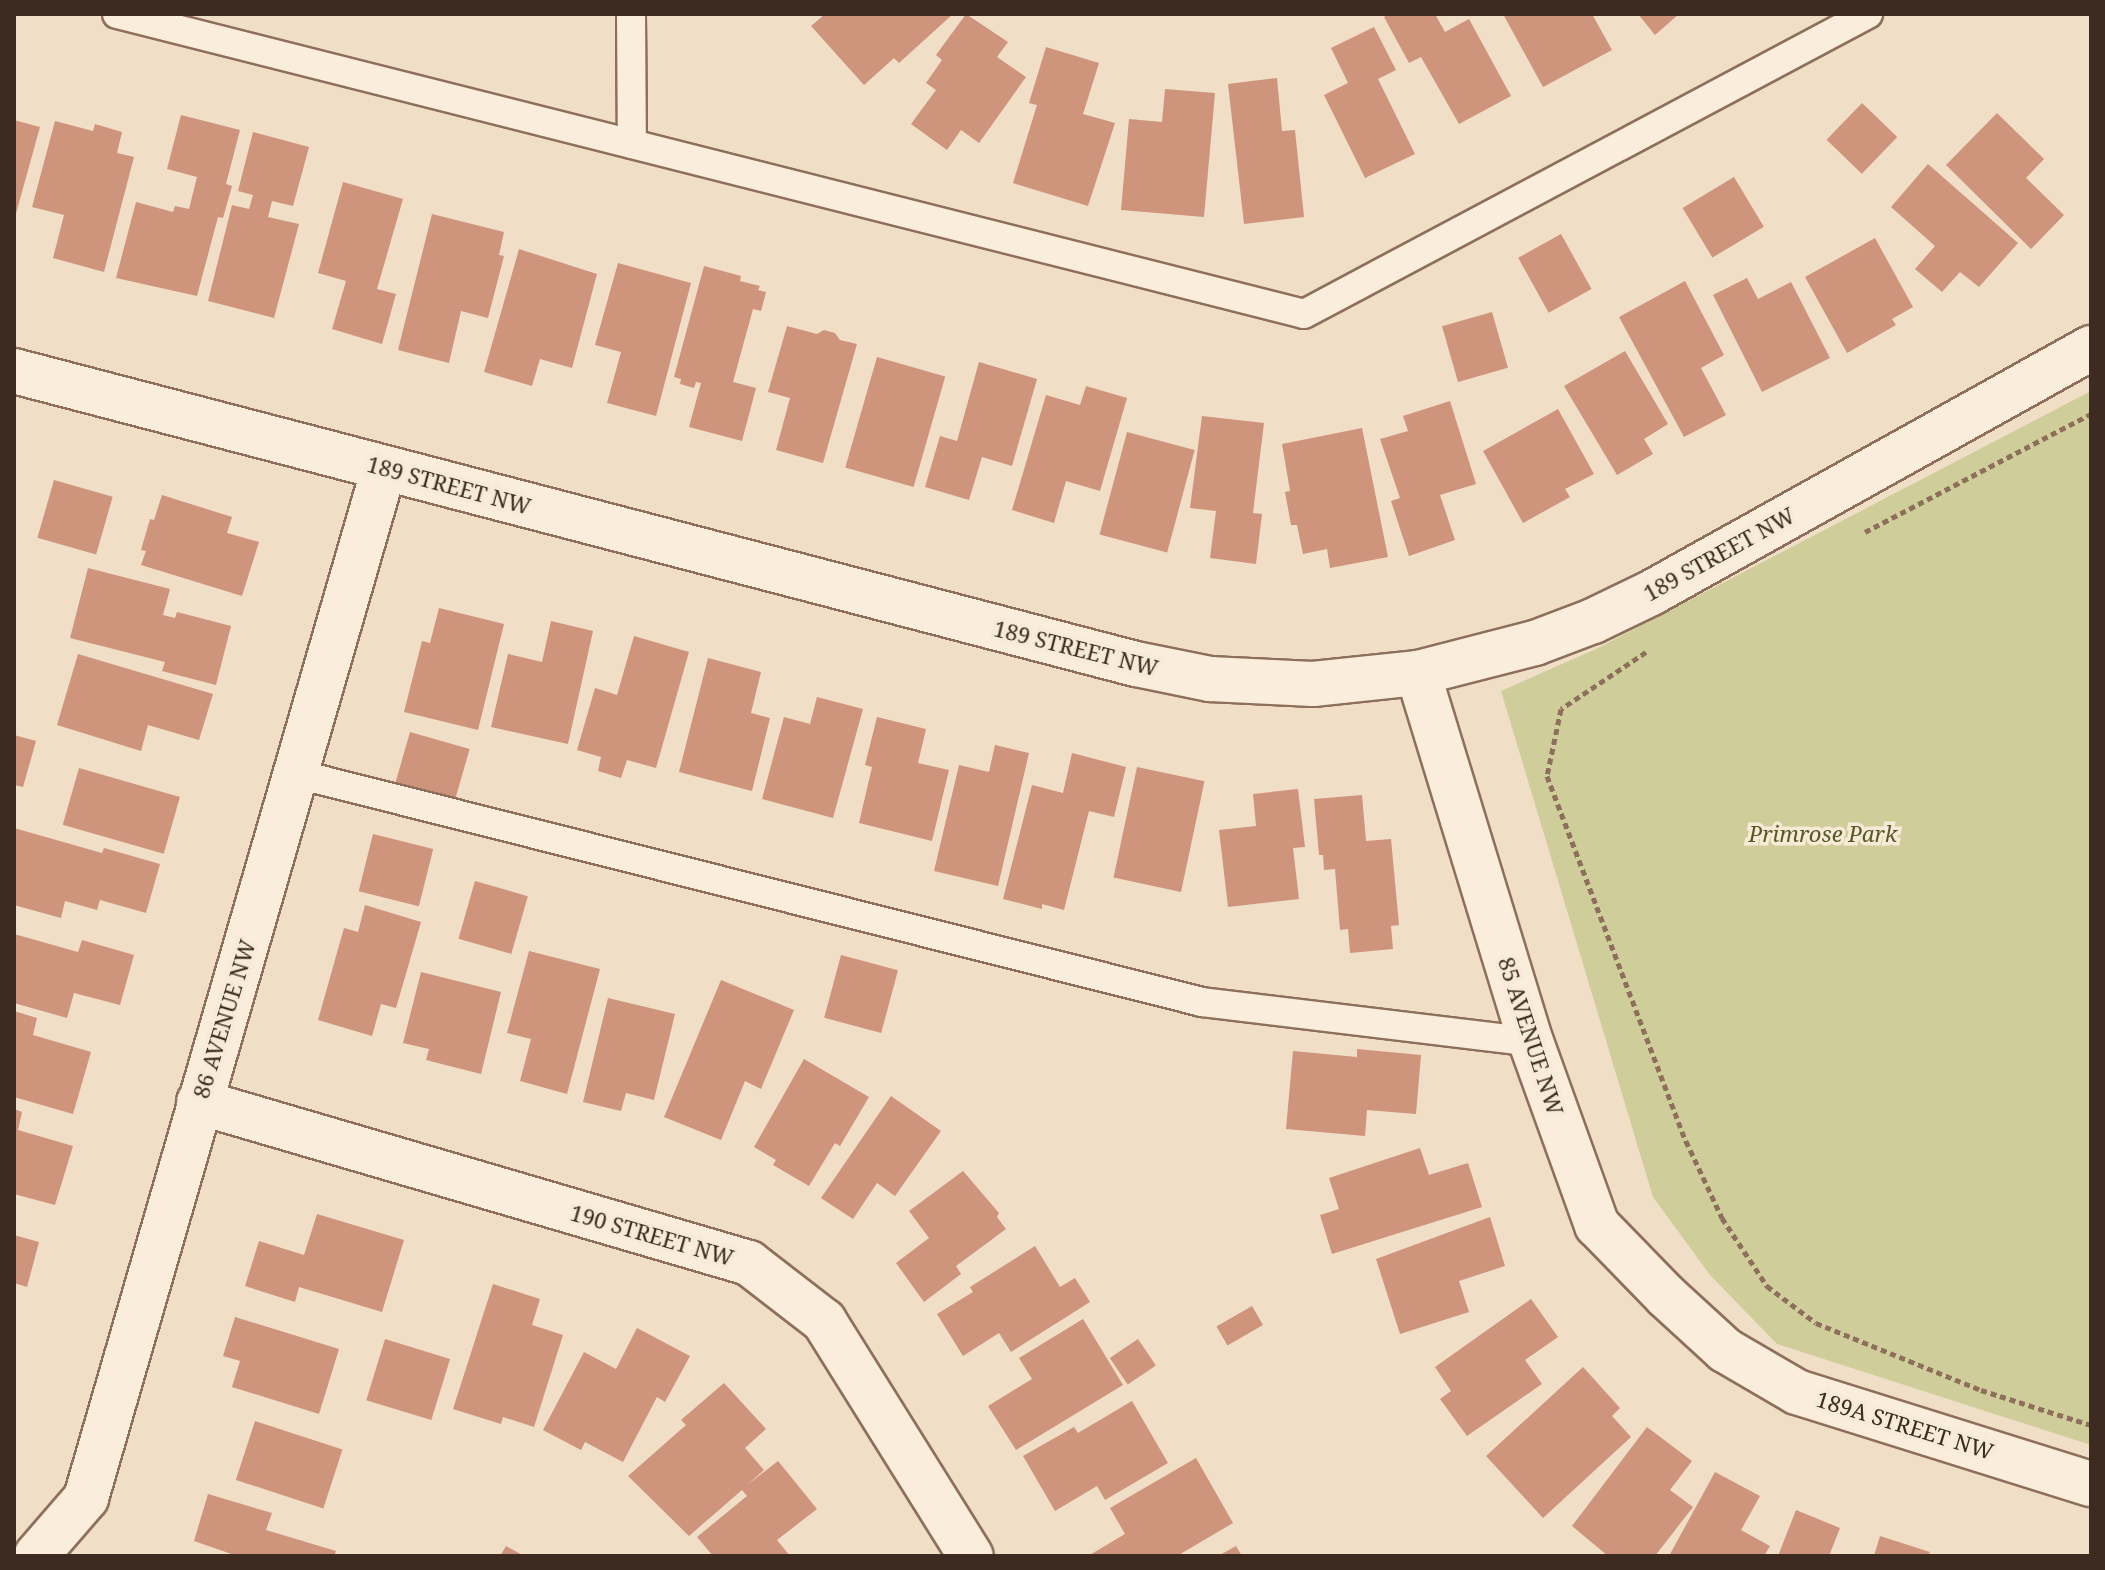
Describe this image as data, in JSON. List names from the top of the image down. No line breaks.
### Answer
{"streets":{"street":["189 STREET NW","86 AVENUE NW","85 AVENUE NW","190 STREET NW","189A STREET NW"]},"crossings":[["189 STREET NW","86 AVENUE NW"],["189 STREET NW","85 AVENUE NW"],["86 AVENUE NW","190 STREET NW"],["85 AVENUE NW","189A STREET NW"]],"parks":["Primrose Park"]}
